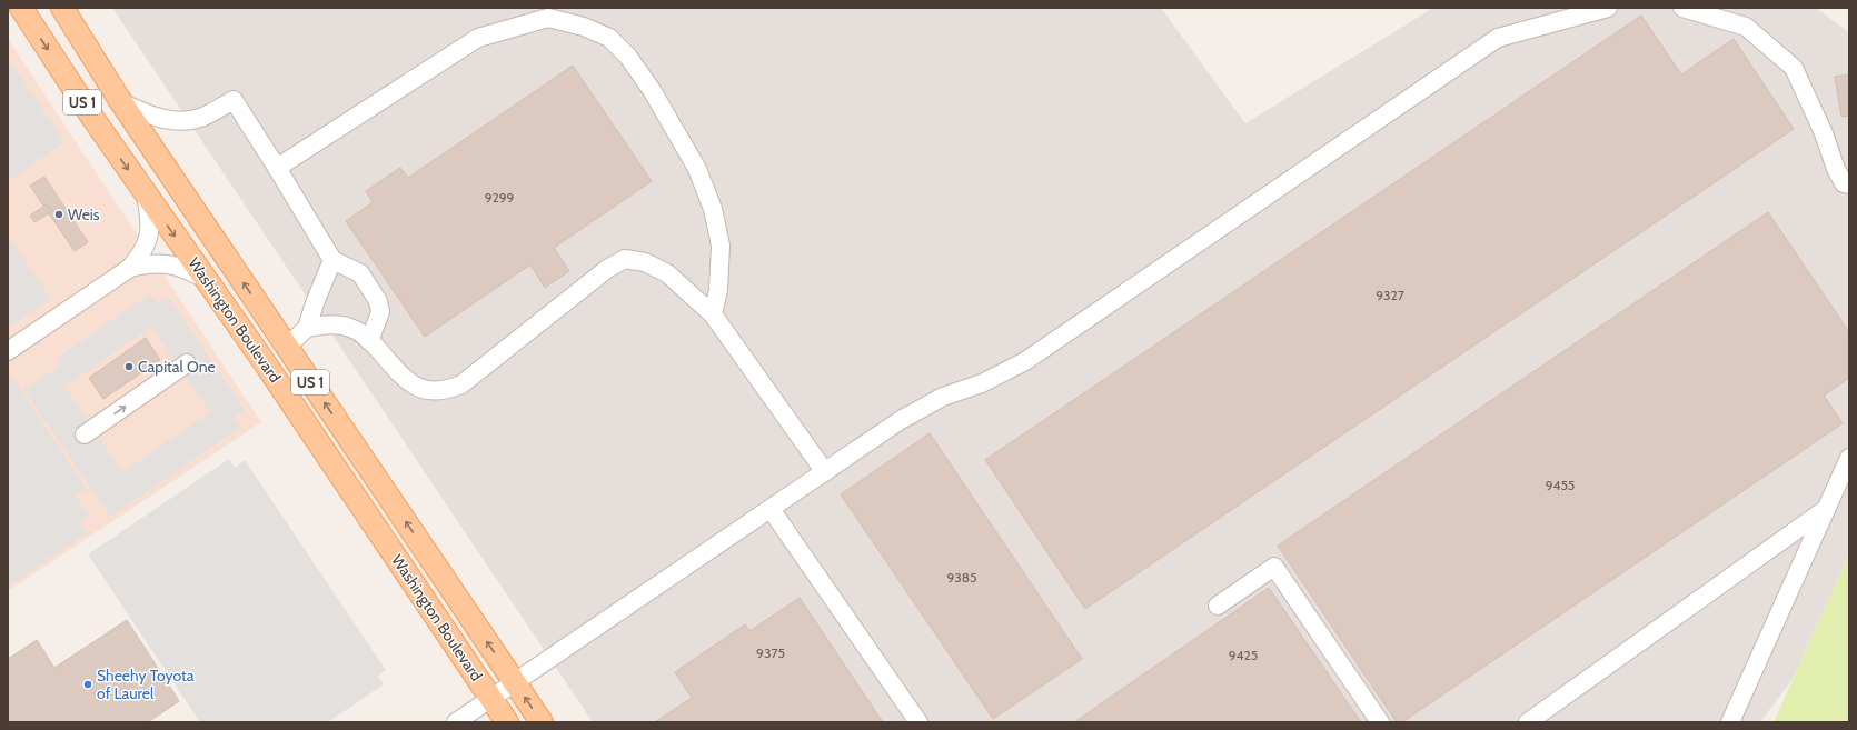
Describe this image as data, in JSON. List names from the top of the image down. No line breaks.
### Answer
{"streets":{"main road":["US 1","Washington Boulevard"]},"places":["Weis","Capital One","Sheehy Toyota of Laurel"],"house_numbers":["9299","9327","9455","9385","9375","9425"]}
